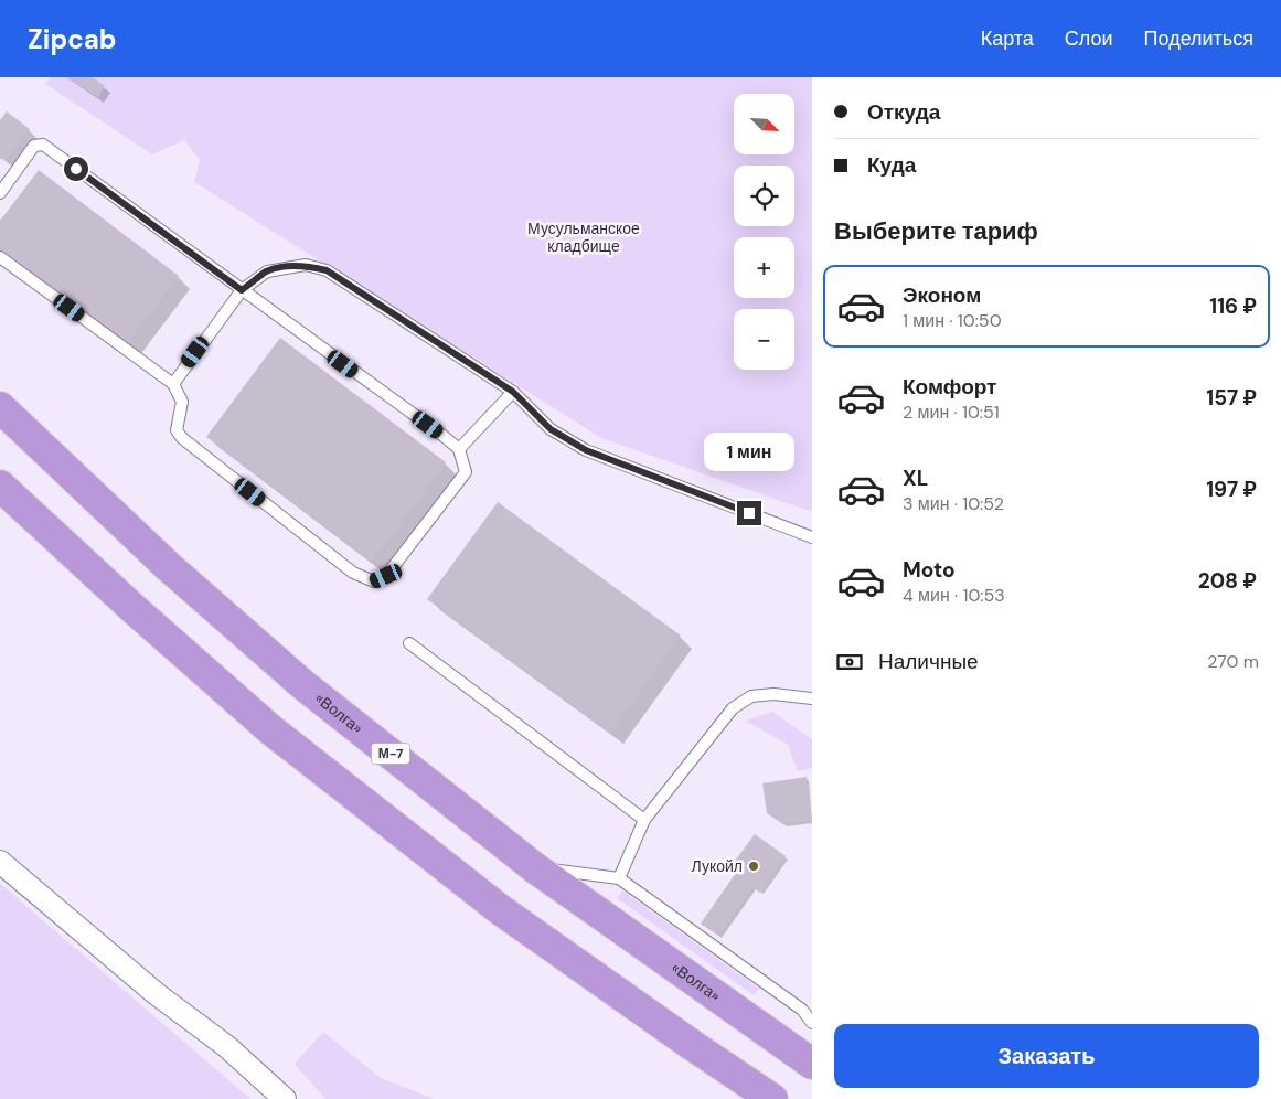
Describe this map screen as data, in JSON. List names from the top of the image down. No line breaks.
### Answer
{"streets":{"highway":["«Волга»","М-7"]},"parks":["Мусульманское кладбище"],"places":["Лукойл"],"north":"bottom right","page":{"header":"Zipcab","nav":["Карта","Слои","Поделиться"],"banner":["Откуда","Куда"],"map_buttons":["+","−"],"heading":"Выберите тариф","list":[{"name":"Эконом","note":"1 мин · 10:50","value":"116 ₽"},{"name":"Комфорт","note":"2 мин · 10:51","value":"157 ₽"},{"name":"XL","note":"3 мин · 10:52","value":"197 ₽"},{"name":"Moto","note":"4 мин · 10:53","value":"208 ₽"}],"bubble":"1 мин","pay":["Наличные","270 m"],"buttons":"Заказать"}}
